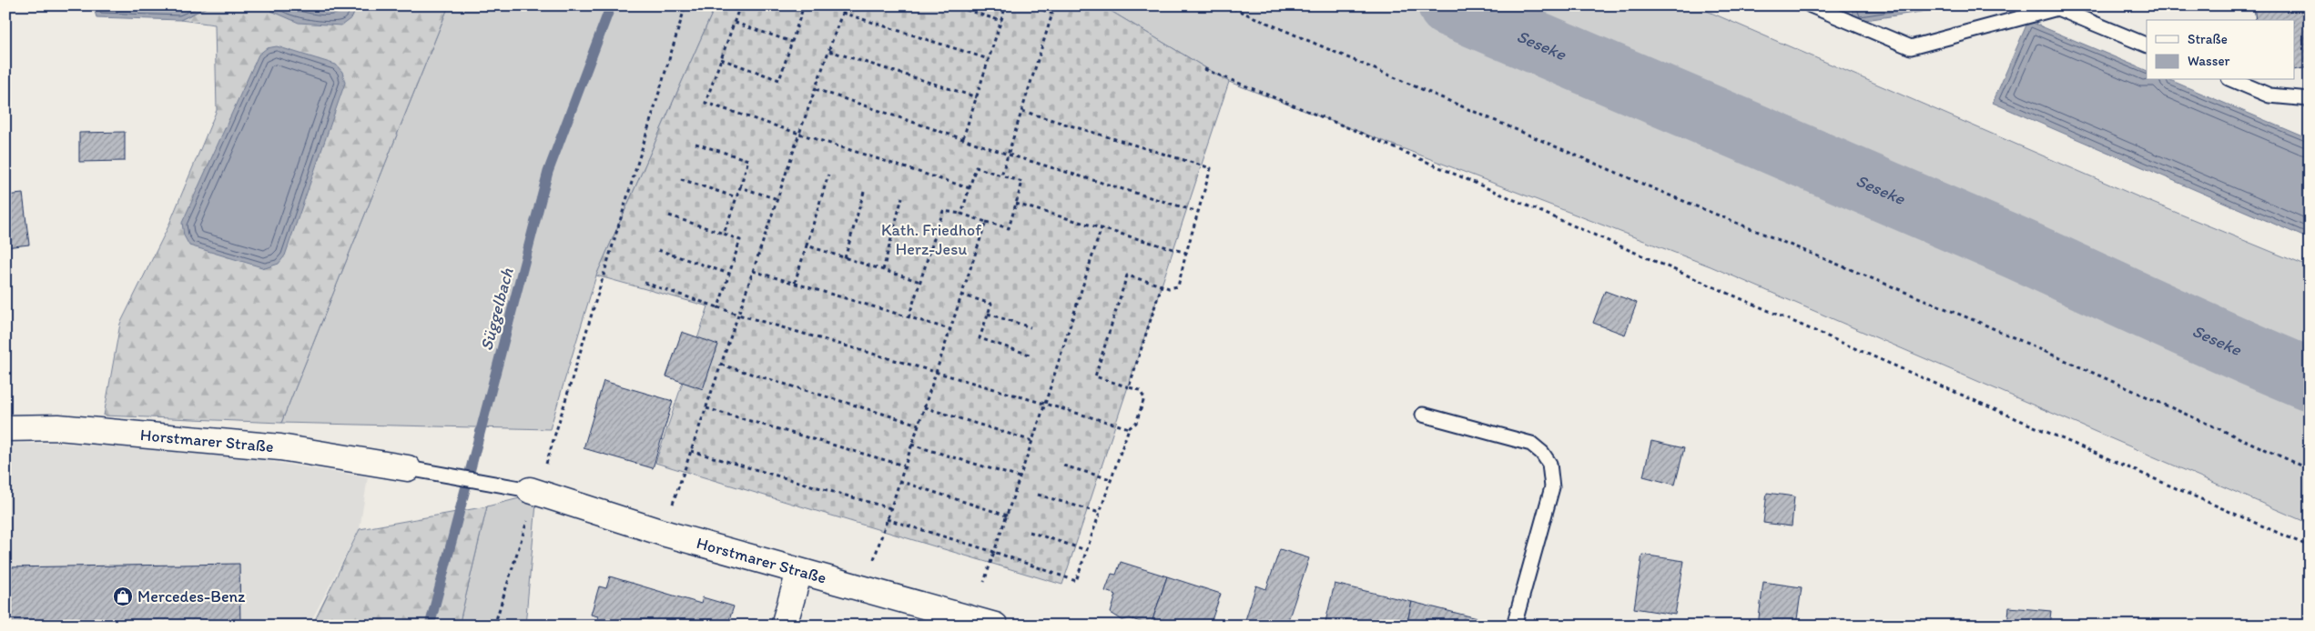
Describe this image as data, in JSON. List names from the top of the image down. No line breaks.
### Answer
{"streets":{"street":["Horstmarer Straße"]},"water":["Seseke","Süggelbach"],"parks":["Kath. Friedhof Herz-Jesu"],"places":{"shop":["Mercedes-Benz"]},"legend":["Straße","Wasser"]}
